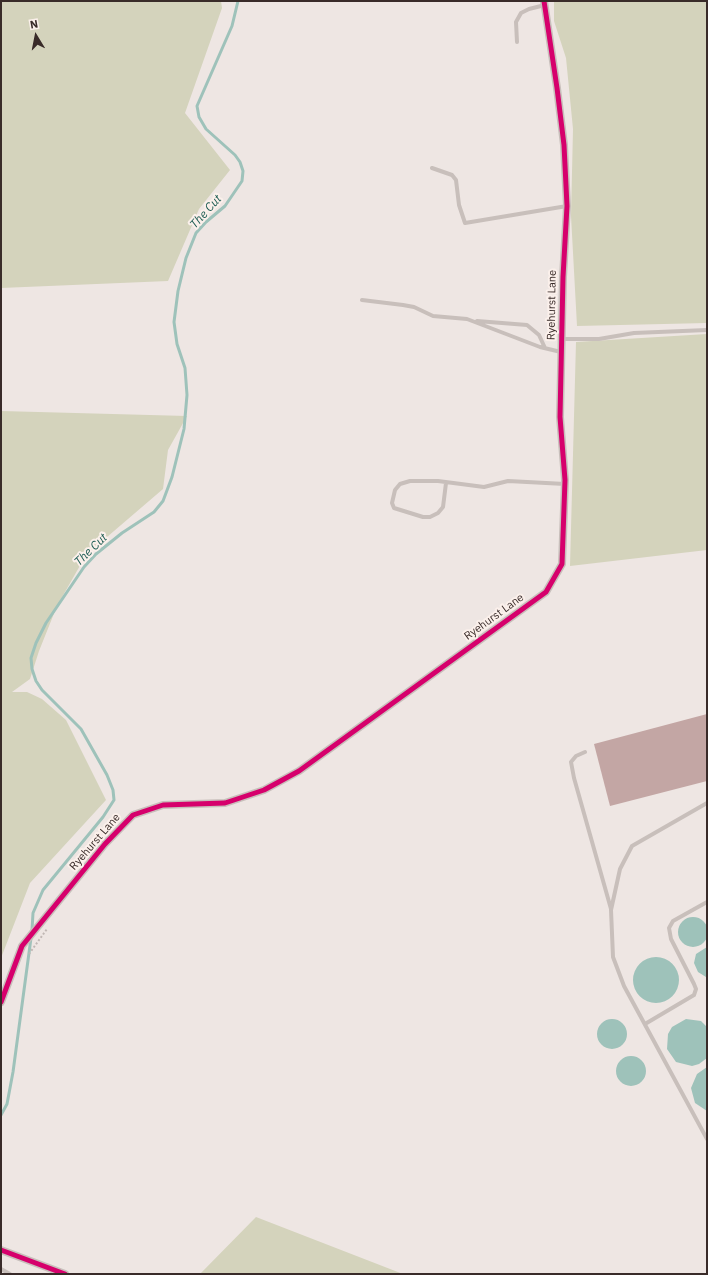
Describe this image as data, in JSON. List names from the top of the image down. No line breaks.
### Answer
{"streets":{"street":["Ryehurst Lane"]},"water":["The Cut"],"north":"top"}
